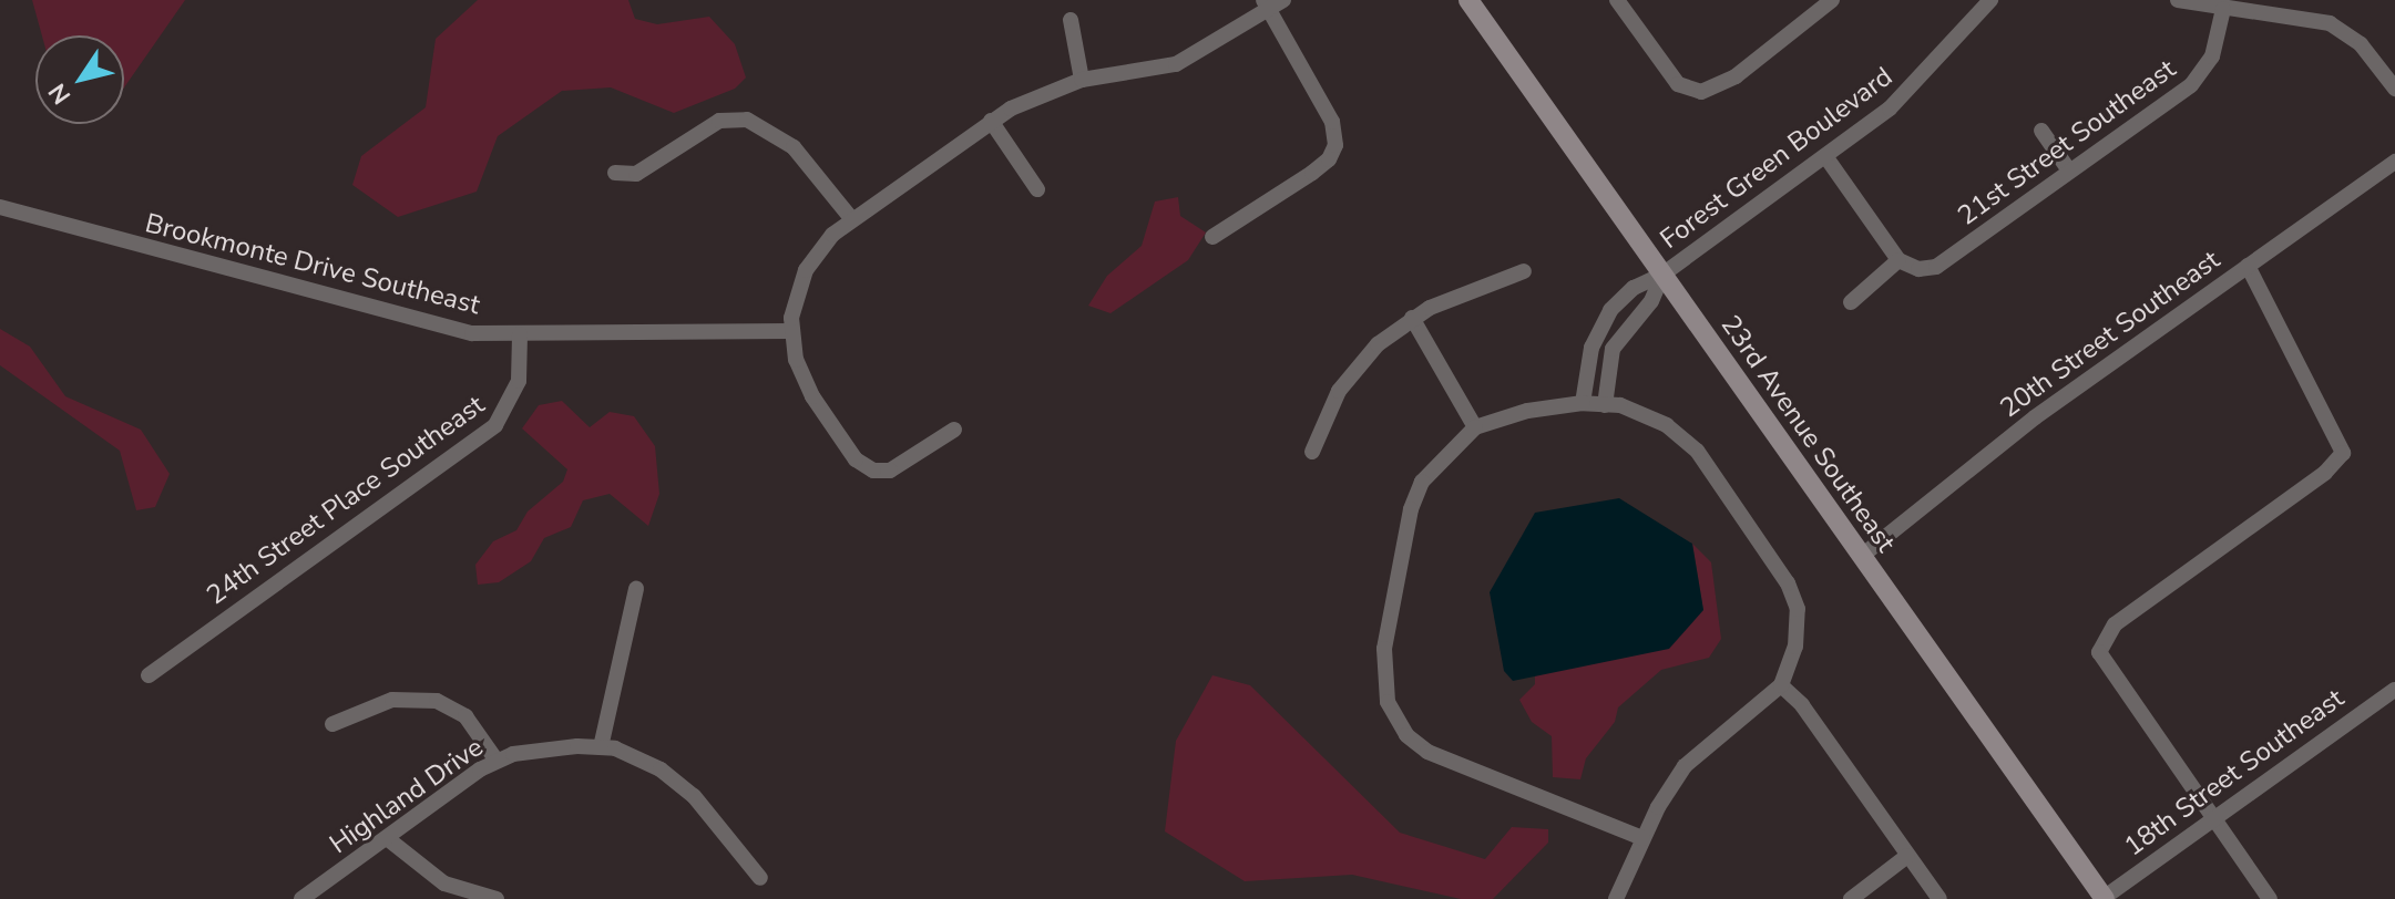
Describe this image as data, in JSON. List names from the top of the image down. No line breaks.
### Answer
{"streets":{"street":["21st Street Southeast","Forest Green Boulevard","Brookmonte Drive Southeast","20th Street Southeast","23rd Avenue Southeast","24th Street Place Southeast","18th Street Southeast","Highland Drive"]},"crossings":[["Forest Green Boulevard","23rd Avenue Southeast"],["Brookmonte Drive Southeast","24th Street Place Southeast"],["20th Street Southeast","23rd Avenue Southeast"],["23rd Avenue Southeast","18th Street Southeast"]],"north":"bottom left"}
